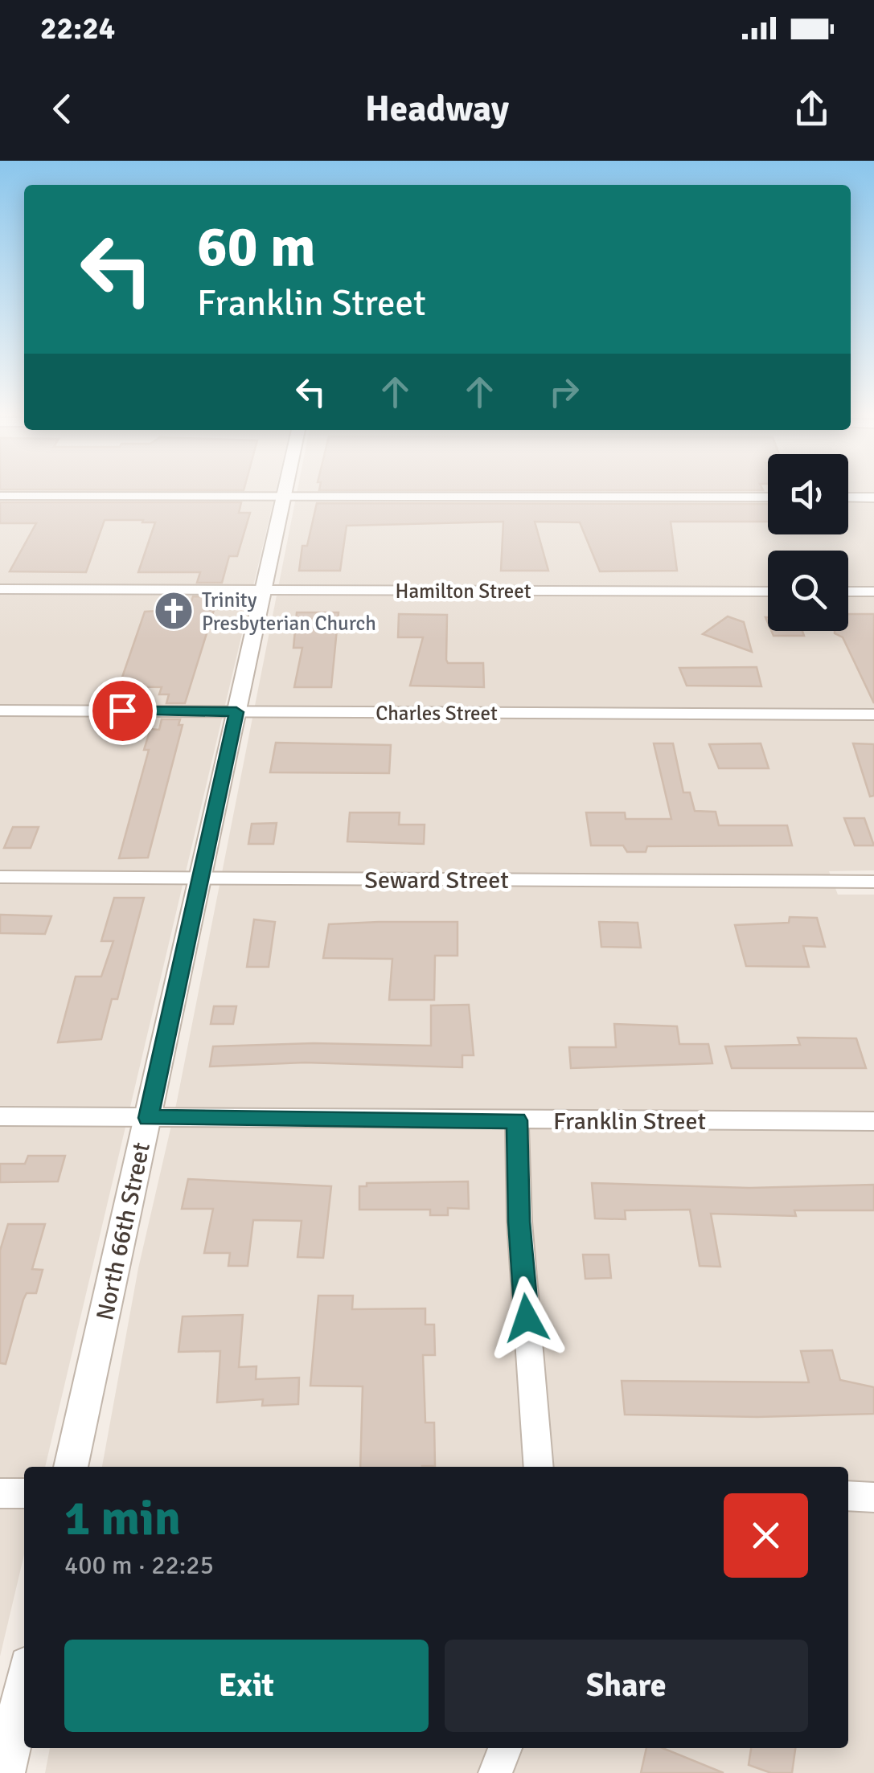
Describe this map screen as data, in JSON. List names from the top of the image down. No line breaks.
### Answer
{"streets":{"street":["Hamilton Street","Charles Street","Seward Street","Franklin Street","North 66th Street"]},"crossings":[["Hamilton Street","North 66th Street"],["Charles Street","North 66th Street"],["Seward Street","North 66th Street"],["Franklin Street","North 66th Street"]],"places":{"church":["Trinity Presbyterian Church"]},"page":{"status":"22:24","header":"Headway","turn":["60 m","Franklin Street"],"heading":["1 min","400 m · 22:25"],"buttons":["Exit","Share"]}}
